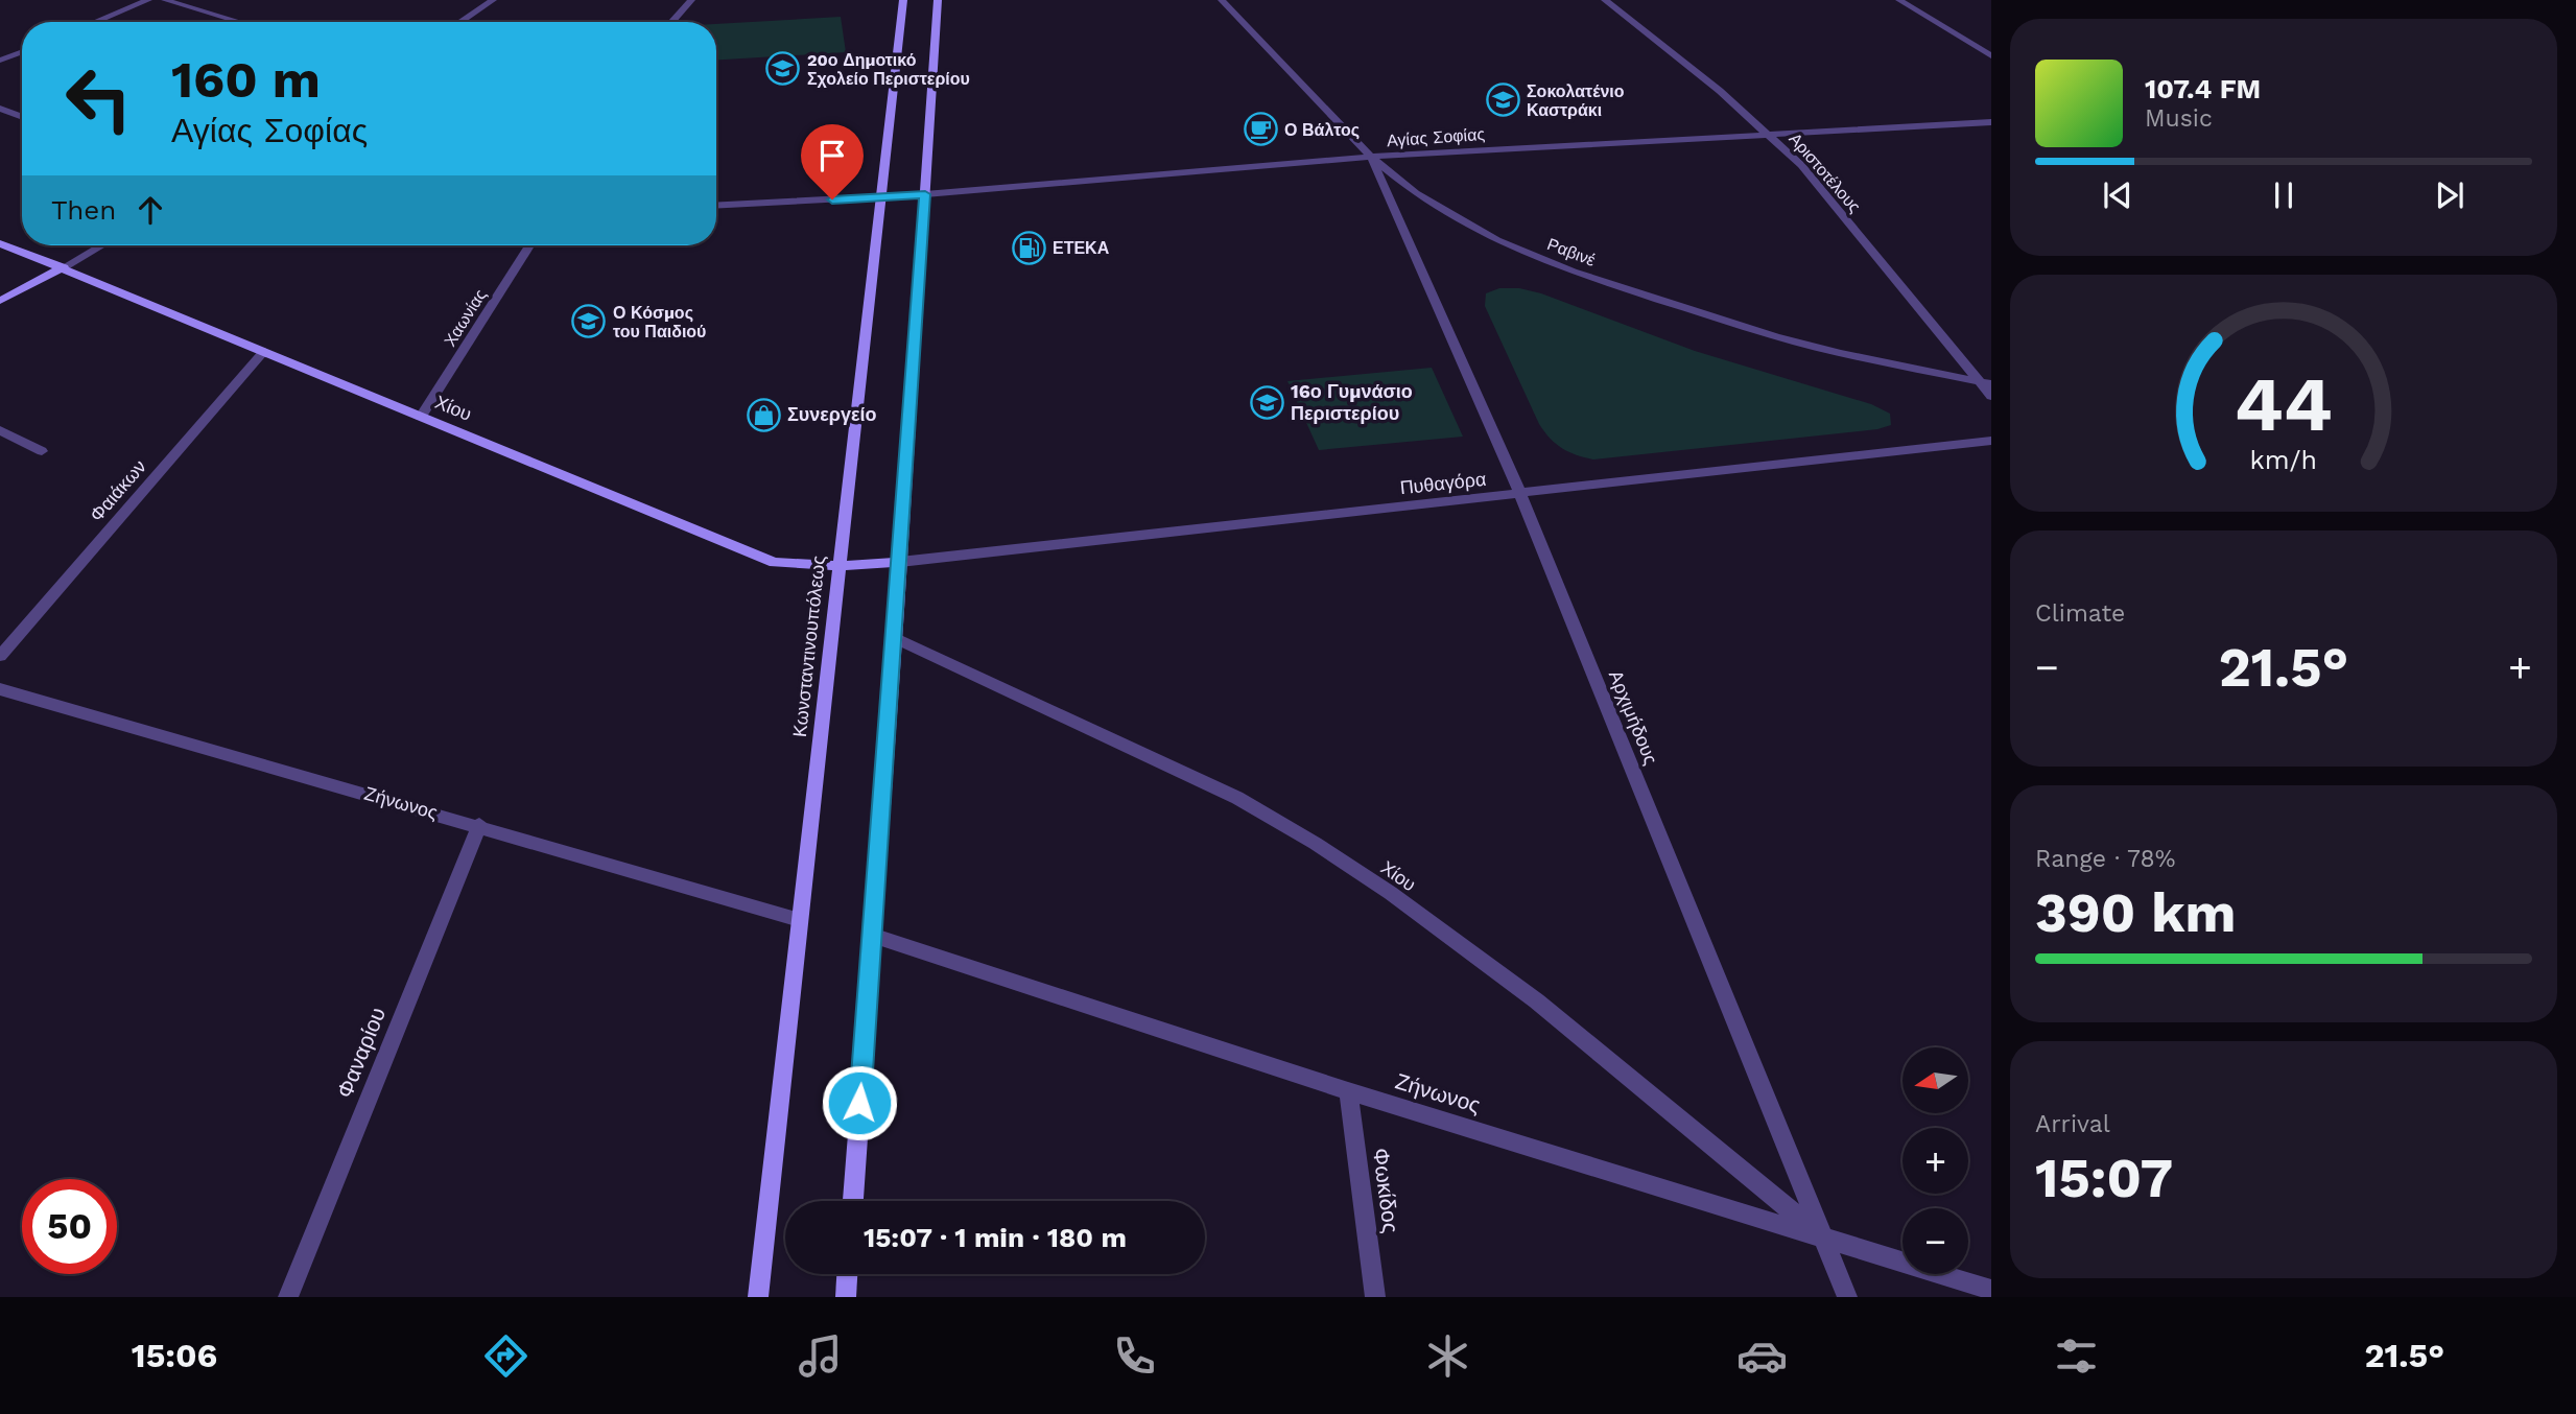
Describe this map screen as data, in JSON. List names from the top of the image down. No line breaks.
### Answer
{"streets":{"main road":["Χίου","Κωνσταντινουπόλεως"],"street":["Αγίας Σοφίας","Αριστοτέλους","Ραβινέ","Χαωνίας","Πυθαγόρα","Φαιάκων","Αρχιμήδους","Ζήνωνος","Φαναρίου","Φωκίδος"]},"crossings":[["Αγίας Σοφίας","Αριστοτέλους"],["Αγίας Σοφίας","Ραβινέ"],["Αγίας Σοφίας","Κωνσταντινουπόλεως"],["Αγίας Σοφίας","Αρχιμήδους"],["Αριστοτέλους","Ραβινέ"],["Ραβινέ","Αρχιμήδους"],["Χαωνίας","Χίου"],["Χίου","Πυθαγόρα"],["Χίου","Φαιάκων"],["Χίου","Κωνσταντινουπόλεως"],["Χίου","Αρχιμήδους"],["Χίου","Ζήνωνος"],["Πυθαγόρα","Αρχιμήδους"],["Κωνσταντινουπόλεως","Ζήνωνος"],["Αρχιμήδους","Ζήνωνος"],["Ζήνωνος","Φαναρίου"],["Ζήνωνος","Φωκίδος"]],"places":{"school or university":["20ο Δημοτικό Σχολείο Περιστερίου","Σοκολατένιο Καστράκι","Ο Κόσμος του Παιδιού","16ο Γυμνάσιο Περιστερίου"],"cafe":["Ο Βάλτος"],"fuel station":["ΕΤΕΚΑ"],"shop":["Συνεργείο"]},"north":"left","page":{"turn":["160 m","Αγίας Σοφίας"],"song":["107.4 FM","Music"],"then":"Then","tile":["Climate",["Range · 78%","390 km"],["Arrival","15:07"]],"heat":["−","21.5°","+"],"map_buttons":["+","−"],"limit":"50","trip":"15:07 · 1 min · 180 m","tabs":["15:06","21.5°"],"gauge":["44","km/h"]}}
